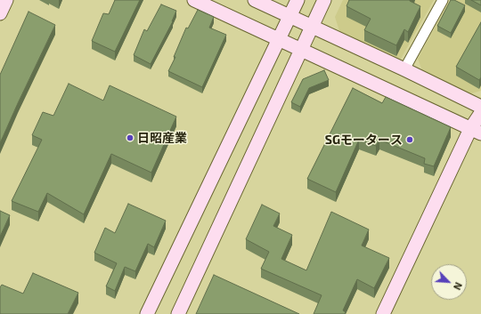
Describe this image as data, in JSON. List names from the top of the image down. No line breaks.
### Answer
{"places":["日昭産業","SGモータース"],"north":"bottom right"}
